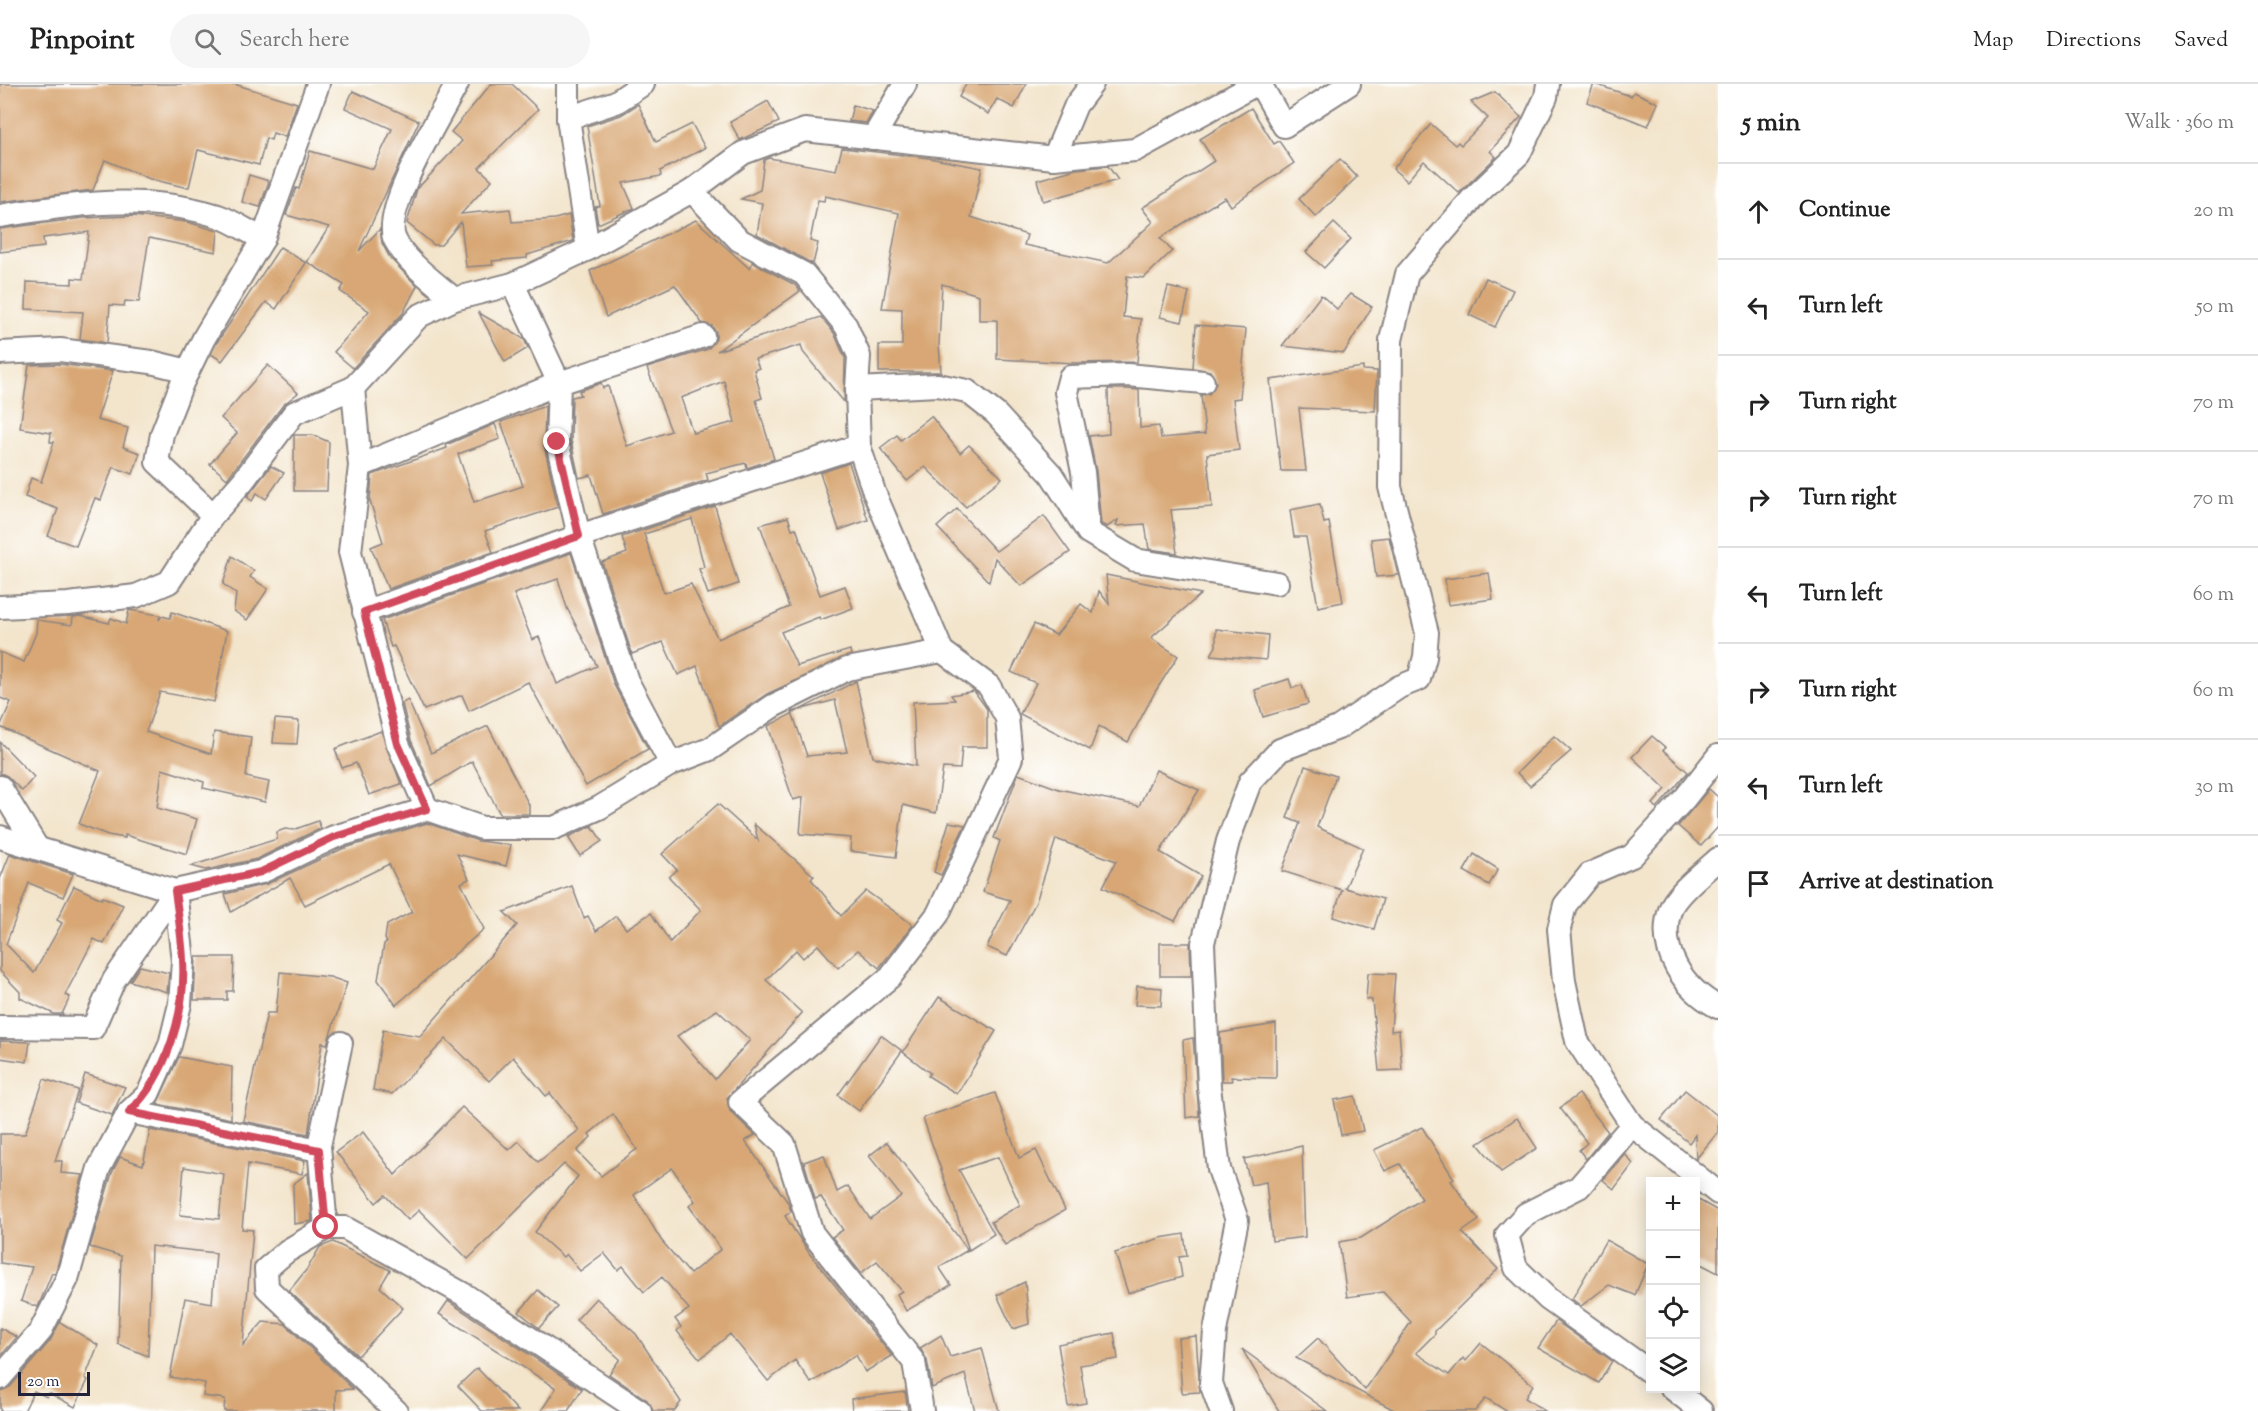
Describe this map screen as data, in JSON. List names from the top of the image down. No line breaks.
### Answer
{"scale_bar":"20 m","page":{"header":"Pinpoint","search":"Search here","nav":["Map","Directions","Saved"],"heading":["5 min","Walk · 360 m"],"list":[["Continue","20 m"],["Turn left","50 m"],["Turn right","70 m"],["Turn right","70 m"],["Turn left","60 m"],["Turn right","60 m"],["Turn left","30 m"],"Arrive at destination"],"map_buttons":["+","−"],"scale":"20 m"}}
